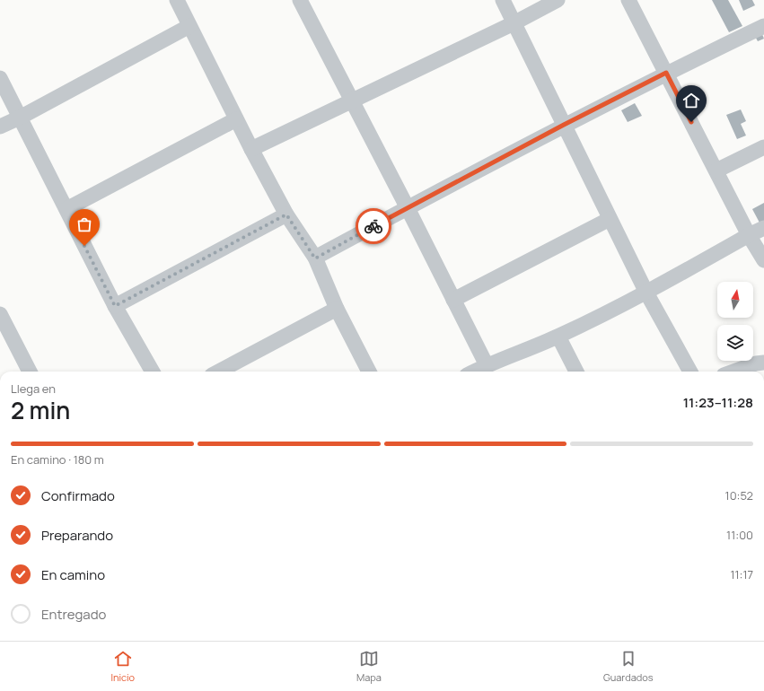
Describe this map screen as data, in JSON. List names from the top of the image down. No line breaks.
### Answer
{"north":"top","page":{"heading":["2 min","Llega en","11:23–11:28"],"bar":"En camino · 180 m","list":[["Confirmado","10:52"],["Preparando","11:00"],["En camino","11:17"],"Entregado"],"tabs":["Inicio","Mapa","Guardados"]}}
